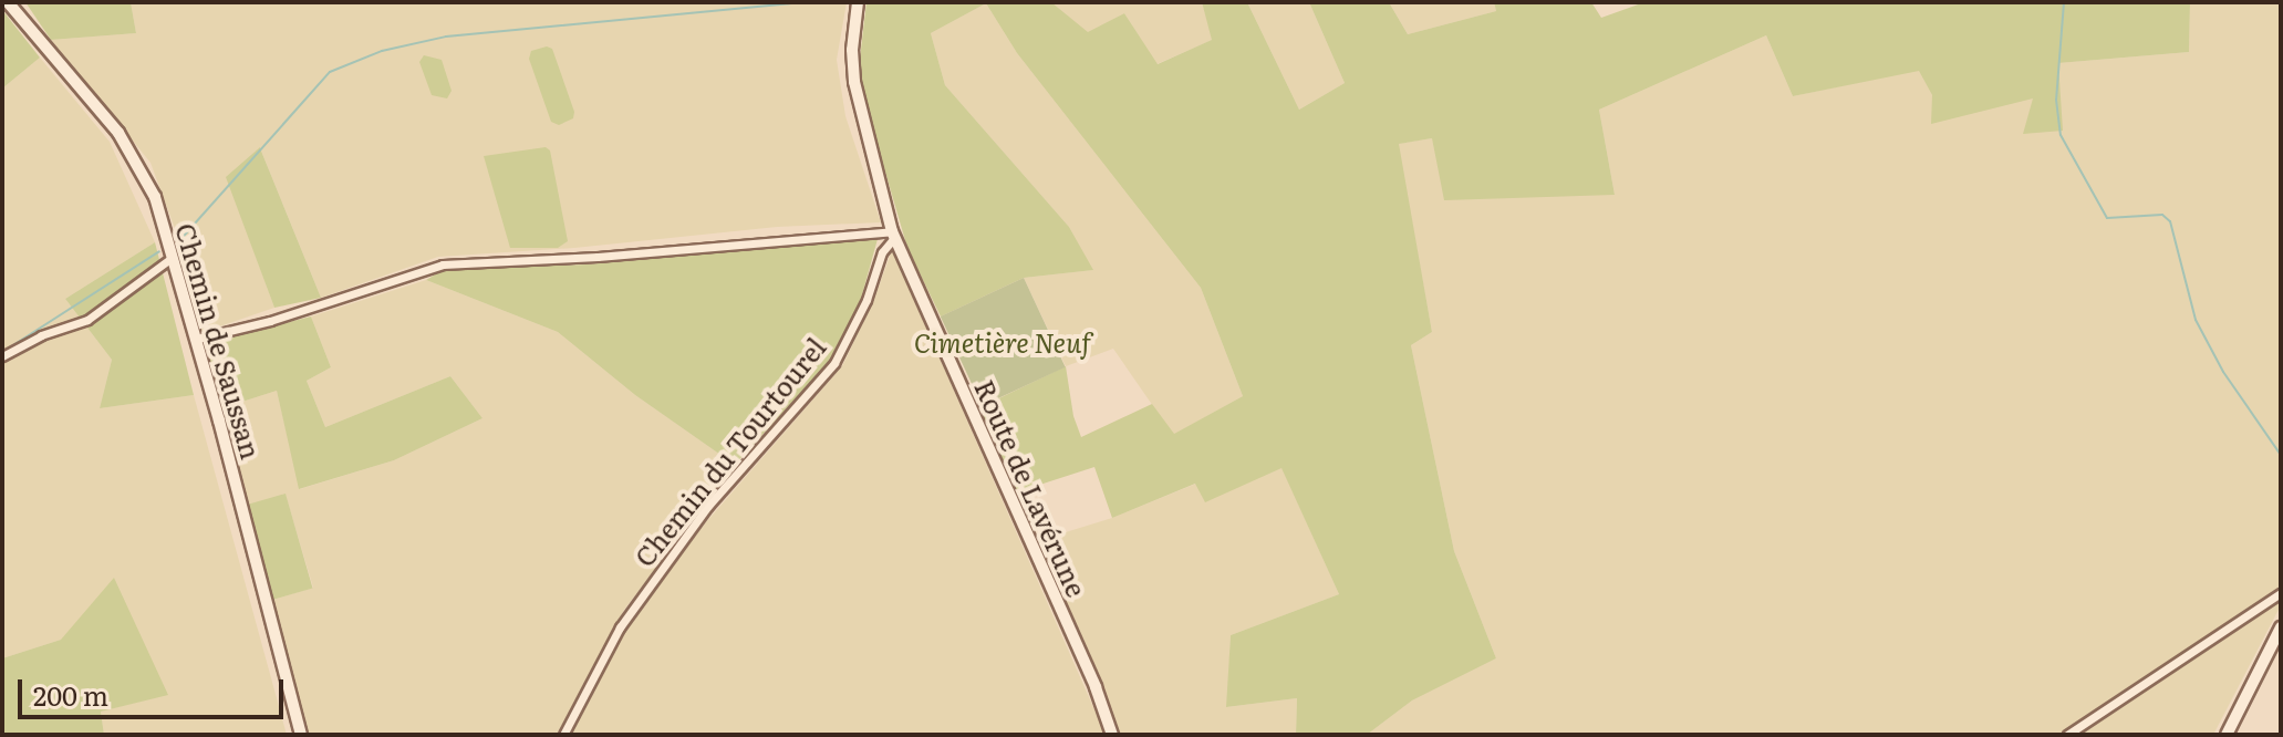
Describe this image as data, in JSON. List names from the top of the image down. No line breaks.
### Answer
{"streets":{"street":["Chemin de Saussan","Chemin du Tourtourel","Route de Lavérune"]},"crossings":[["Chemin du Tourtourel","Route de Lavérune"]],"parks":["Cimetière Neuf"],"scale_bar":"200 m"}
